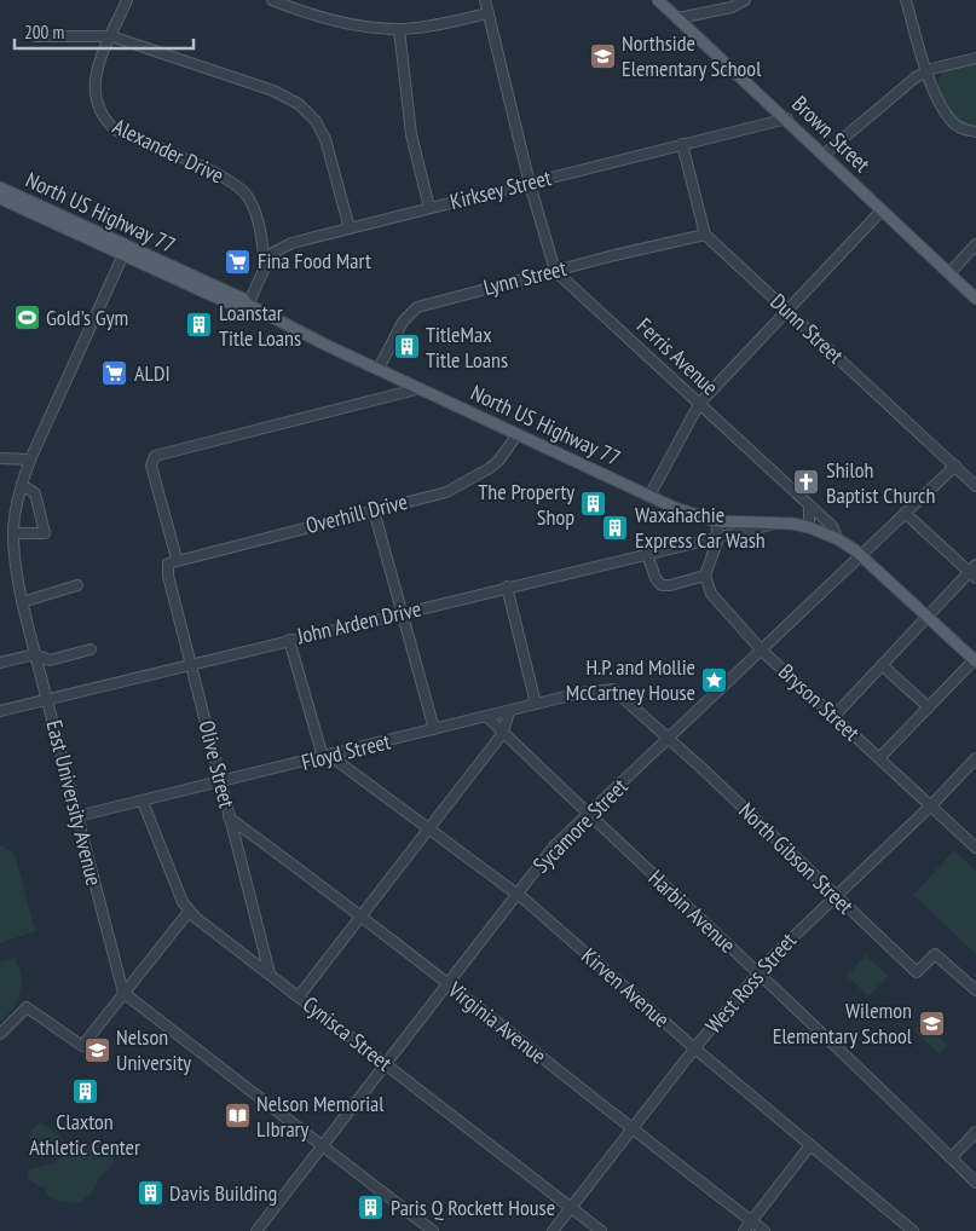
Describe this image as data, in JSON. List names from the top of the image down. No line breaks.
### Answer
{"streets":{"main road":["Brown Street","North US Highway 77","Ferris Avenue"],"street":["Alexander Drive","Kirksey Street","Lynn Street","Dunn Street","Overhill Drive","John Arden Drive","Bryson Street","Floyd Street","Olive Street","East University Avenue","Sycamore Street","North Gibson Street","Harbin Avenue","West Ross Street","Kirven Avenue","Virginia Avenue","Cynisca Street"]},"crossings":[["Brown Street","Kirksey Street"],["Alexander Drive","Kirksey Street"],["Kirksey Street","North US Highway 77"],["North US Highway 77","Lynn Street"],["North US Highway 77","Ferris Avenue"],["North US Highway 77","Overhill Drive"],["North US Highway 77","East University Avenue"],["Lynn Street","Dunn Street"],["Lynn Street","Ferris Avenue"],["Dunn Street","Sycamore Street"],["Ferris Avenue","Sycamore Street"],["Overhill Drive","Olive Street"],["John Arden Drive","Olive Street"],["John Arden Drive","East University Avenue"],["Bryson Street","Sycamore Street"],["Bryson Street","West Ross Street"],["Floyd Street","Olive Street"],["Floyd Street","East University Avenue"],["Floyd Street","North Gibson Street"],["Floyd Street","Harbin Avenue"],["Floyd Street","Kirven Avenue"],["Floyd Street","Cynisca Street"],["Olive Street","Virginia Avenue"],["Olive Street","Cynisca Street"],["Sycamore Street","North Gibson Street"],["Sycamore Street","Harbin Avenue"],["Sycamore Street","Kirven Avenue"],["Sycamore Street","Virginia Avenue"],["Sycamore Street","Cynisca Street"],["North Gibson Street","West Ross Street"],["Harbin Avenue","West Ross Street"],["West Ross Street","Kirven Avenue"],["West Ross Street","Virginia Avenue"],["West Ross Street","Cynisca Street"]],"places":{"school or university":["Northside Elementary School","Wilemon Elementary School","Nelson University"],"supermarket":["Fina Food Mart","ALDI"],"sports":["Gold's Gym"],"building":["Loanstar Title Loans","TitleMax Title Loans","The Property Shop","Waxahachie Express Car Wash","Claxton Athletic Center","Davis Building","Paris Q Rockett House"],"church":["Shiloh Baptist Church"],"place":["H.P. and Mollie McCartney House"],"library":["Nelson Memorial LIbrary"]},"scale_bar":"200 m"}
